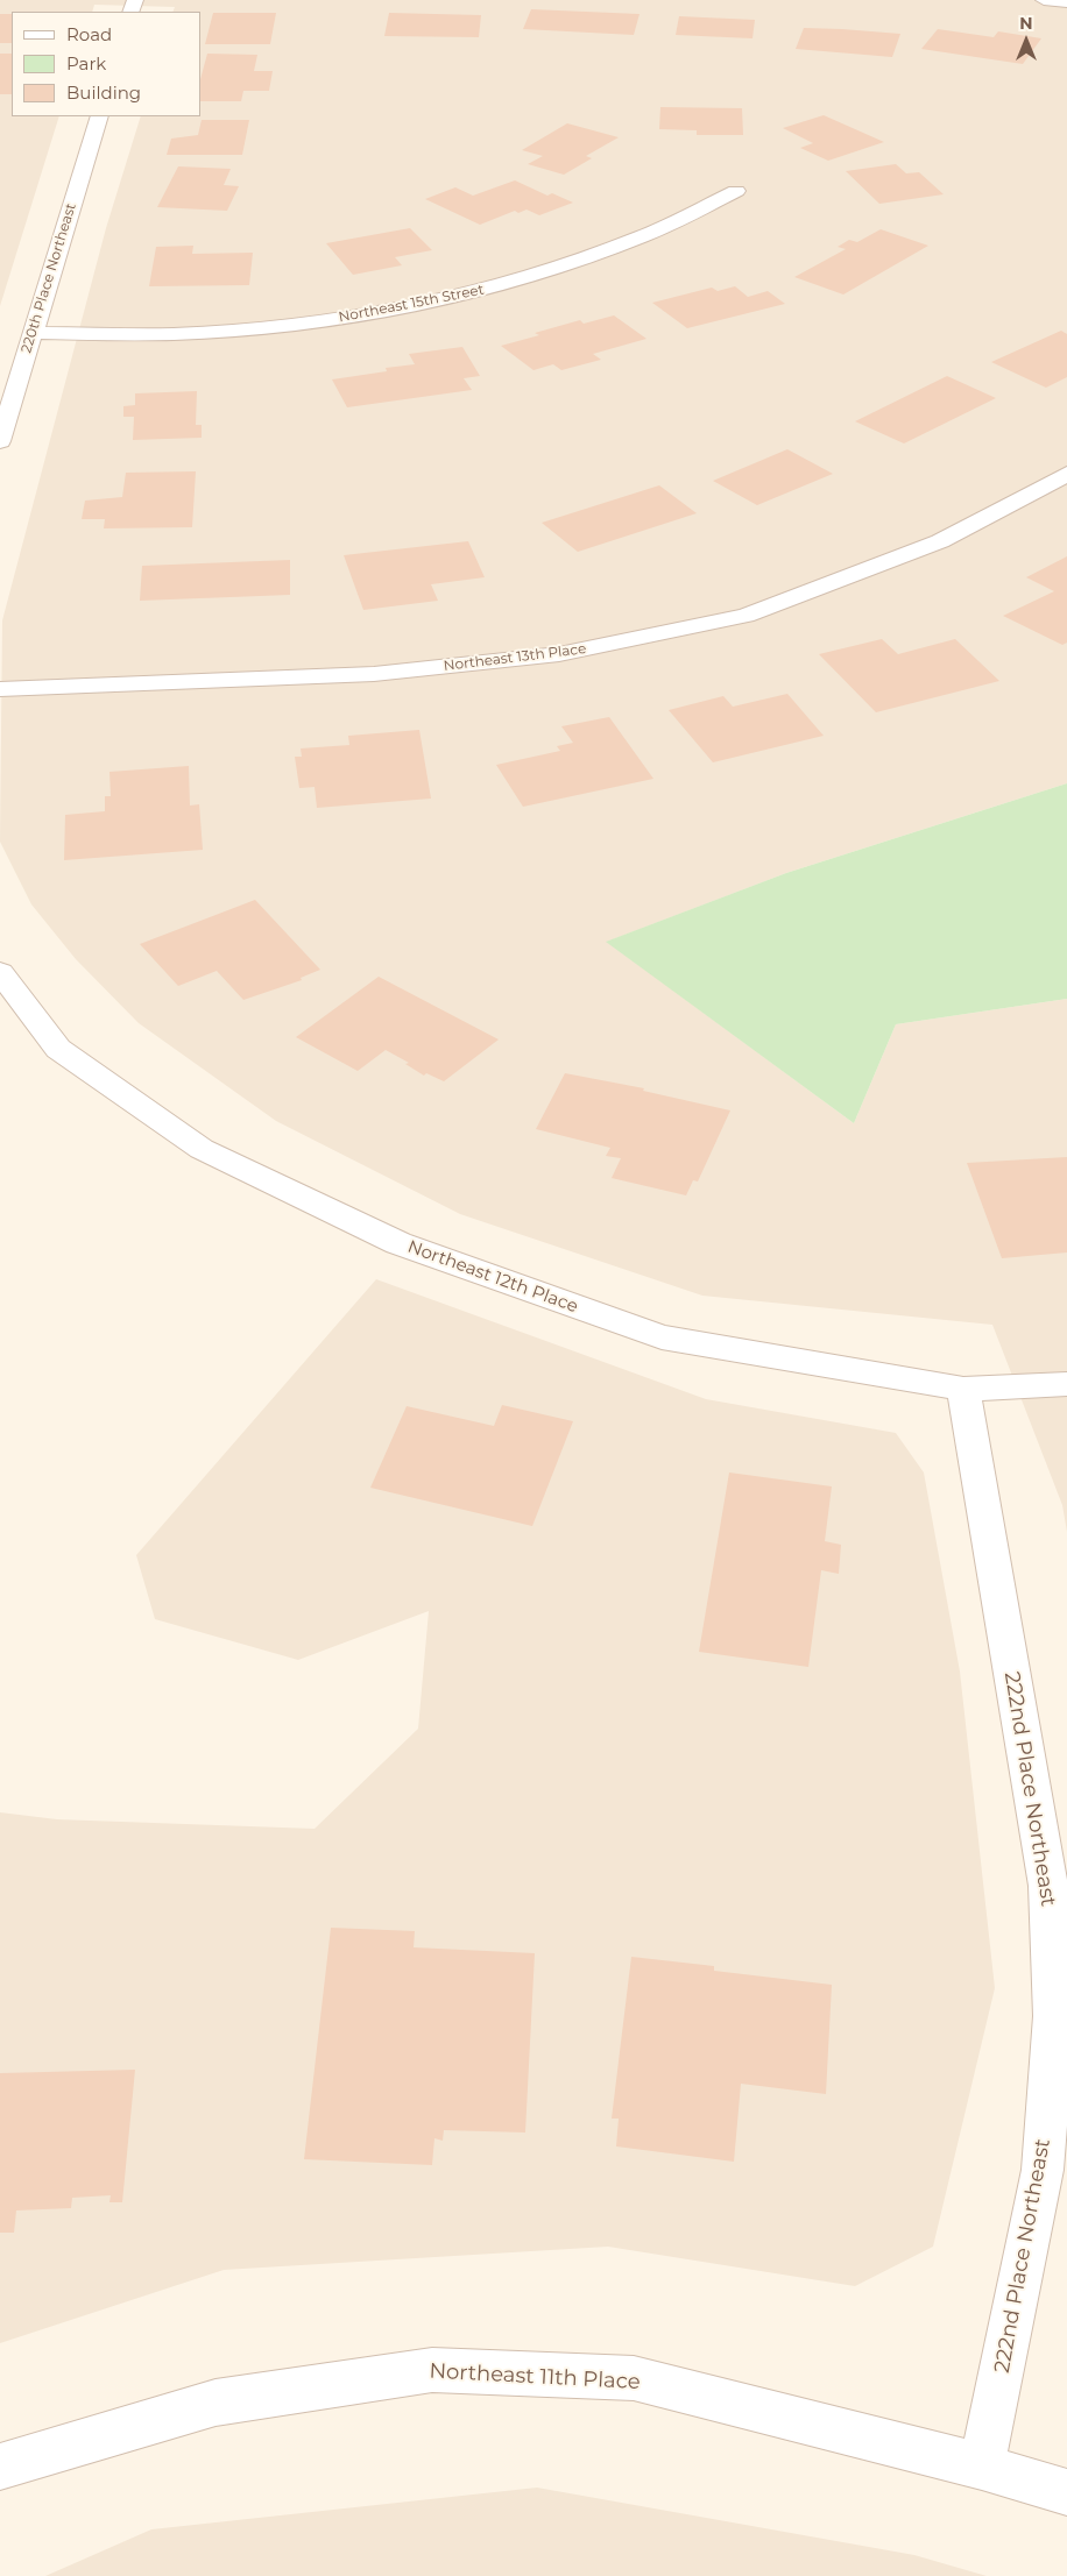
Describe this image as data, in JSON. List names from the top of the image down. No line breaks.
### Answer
{"streets":{"street":["220th Place Northeast","Northeast 15th Street","Northeast 13th Place","Northeast 12th Place","222nd Place Northeast","Northeast 11th Place"]},"crossings":[["220th Place Northeast","Northeast 15th Street"],["Northeast 12th Place","222nd Place Northeast"],["222nd Place Northeast","Northeast 11th Place"]],"legend":["Road","Park","Building"],"north":"top"}
